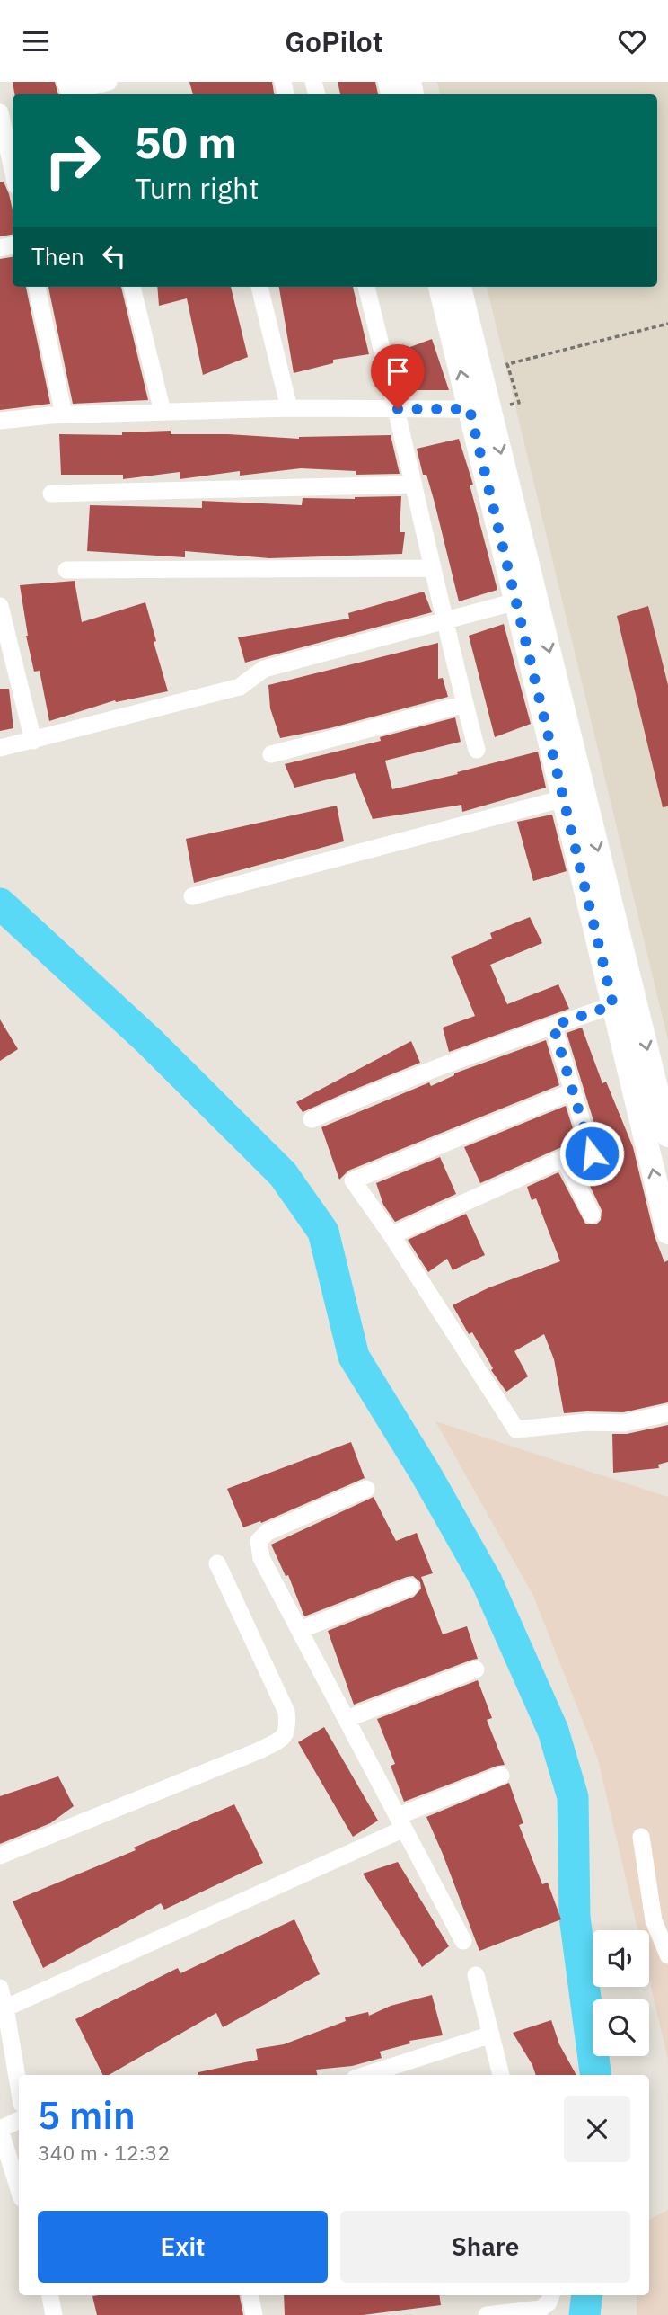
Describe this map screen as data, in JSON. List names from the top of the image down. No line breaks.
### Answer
{"page":{"header":"GoPilot","turn":["50 m","Turn right"],"then":"Then","heading":["5 min","340 m · 12:32"],"buttons":["Exit","Share"]}}
